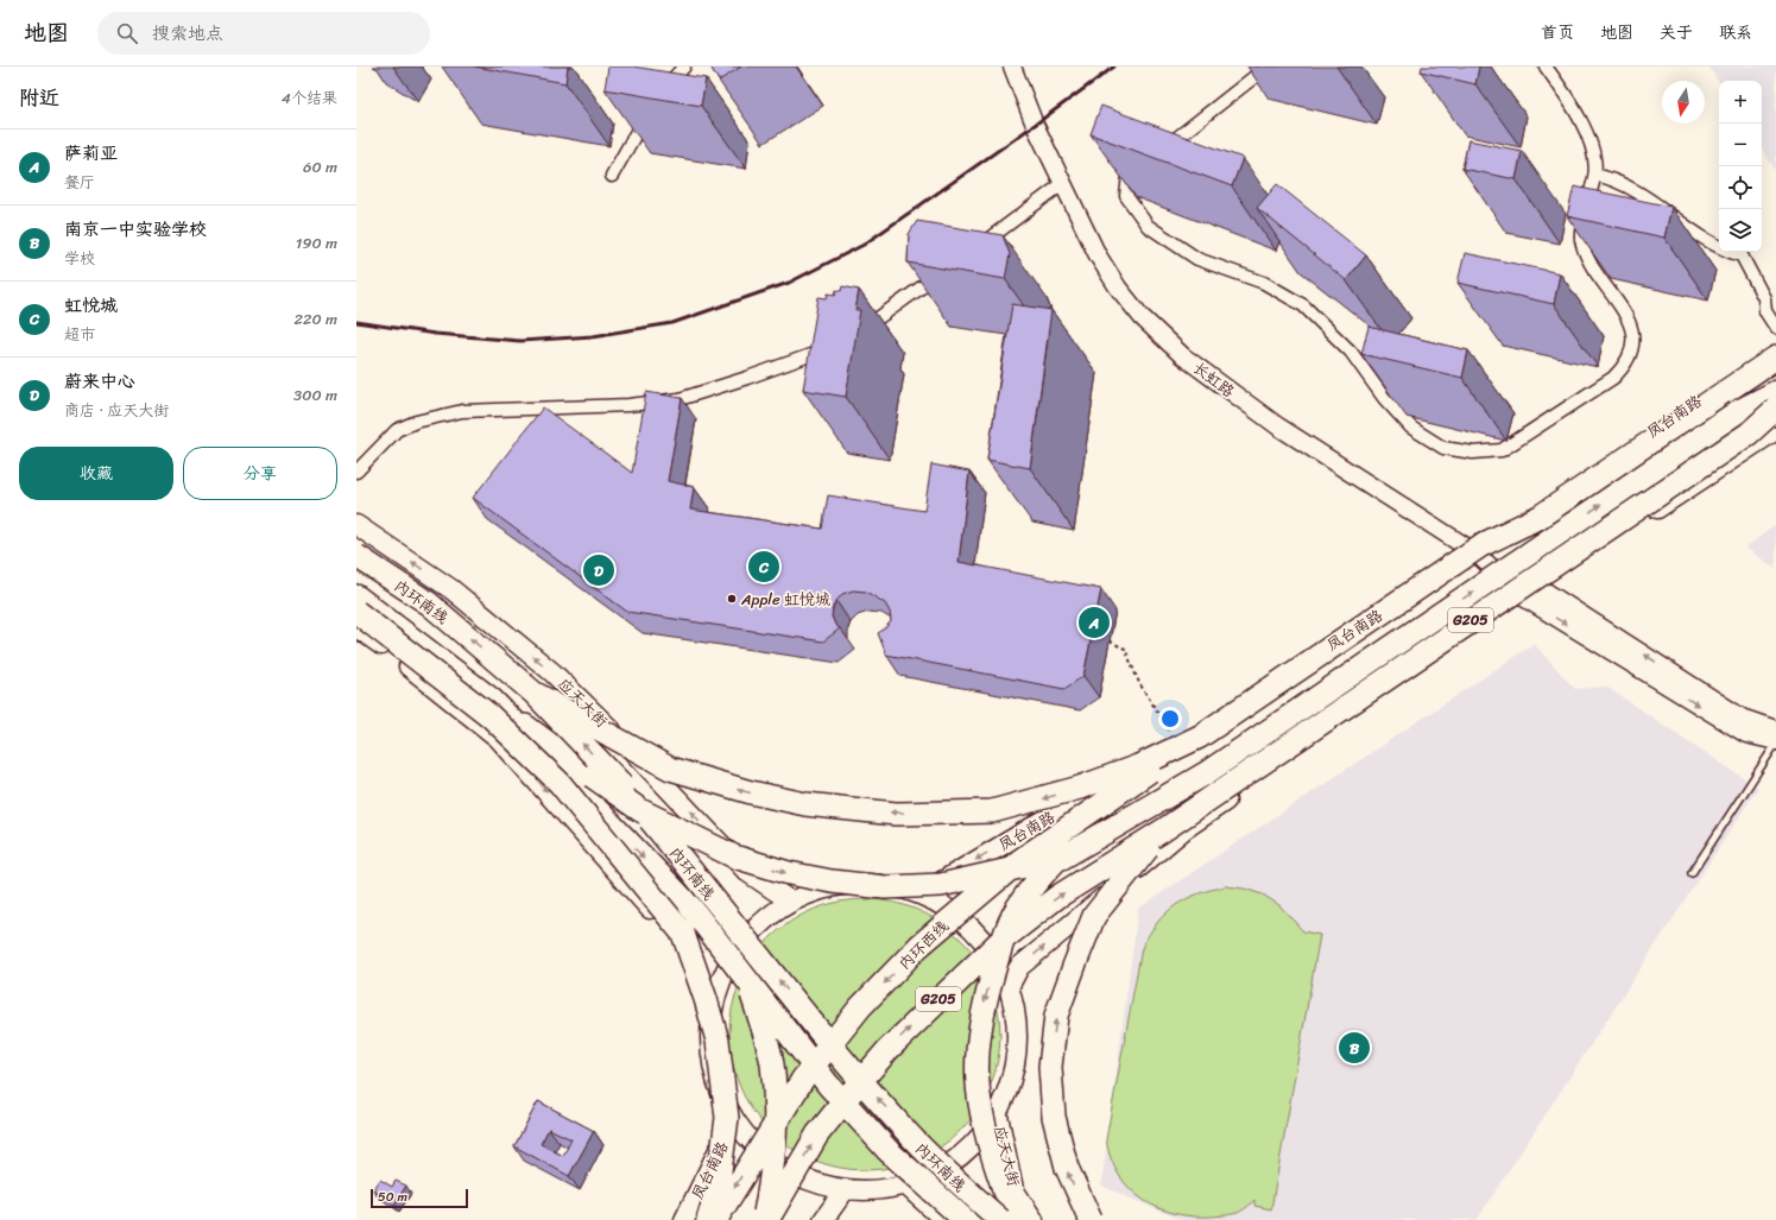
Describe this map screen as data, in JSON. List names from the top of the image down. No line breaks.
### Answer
{"streets":{"highway":["凤台南路","内环南线","G205","内环西线"],"main road":["应天大街"],"street":["长虹路"]},"crossings":[["长虹路","凤台南路"]],"places":["Apple 虹悦城"],"scale_bar":"50 m","north":"bottom","page":{"header":"地图","search":"搜索地点","nav":["首页","地图","关于","联系"],"heading":["附近","4个结果"],"map_buttons":["+","−"],"list":[{"mark":"A","name":"萨莉亚","note":"餐厅","value":"60 m"},{"mark":"B","name":"南京一中实验学校","note":"学校","value":"190 m"},{"mark":"C","name":"虹悦城","note":"超市","value":"220 m"},{"mark":"D","name":"蔚来中心","note":"商店 · 应天大街","value":"300 m"}],"buttons":["收藏","分享"],"pins":["C","D","A","B"],"scale":"50 m"}}
